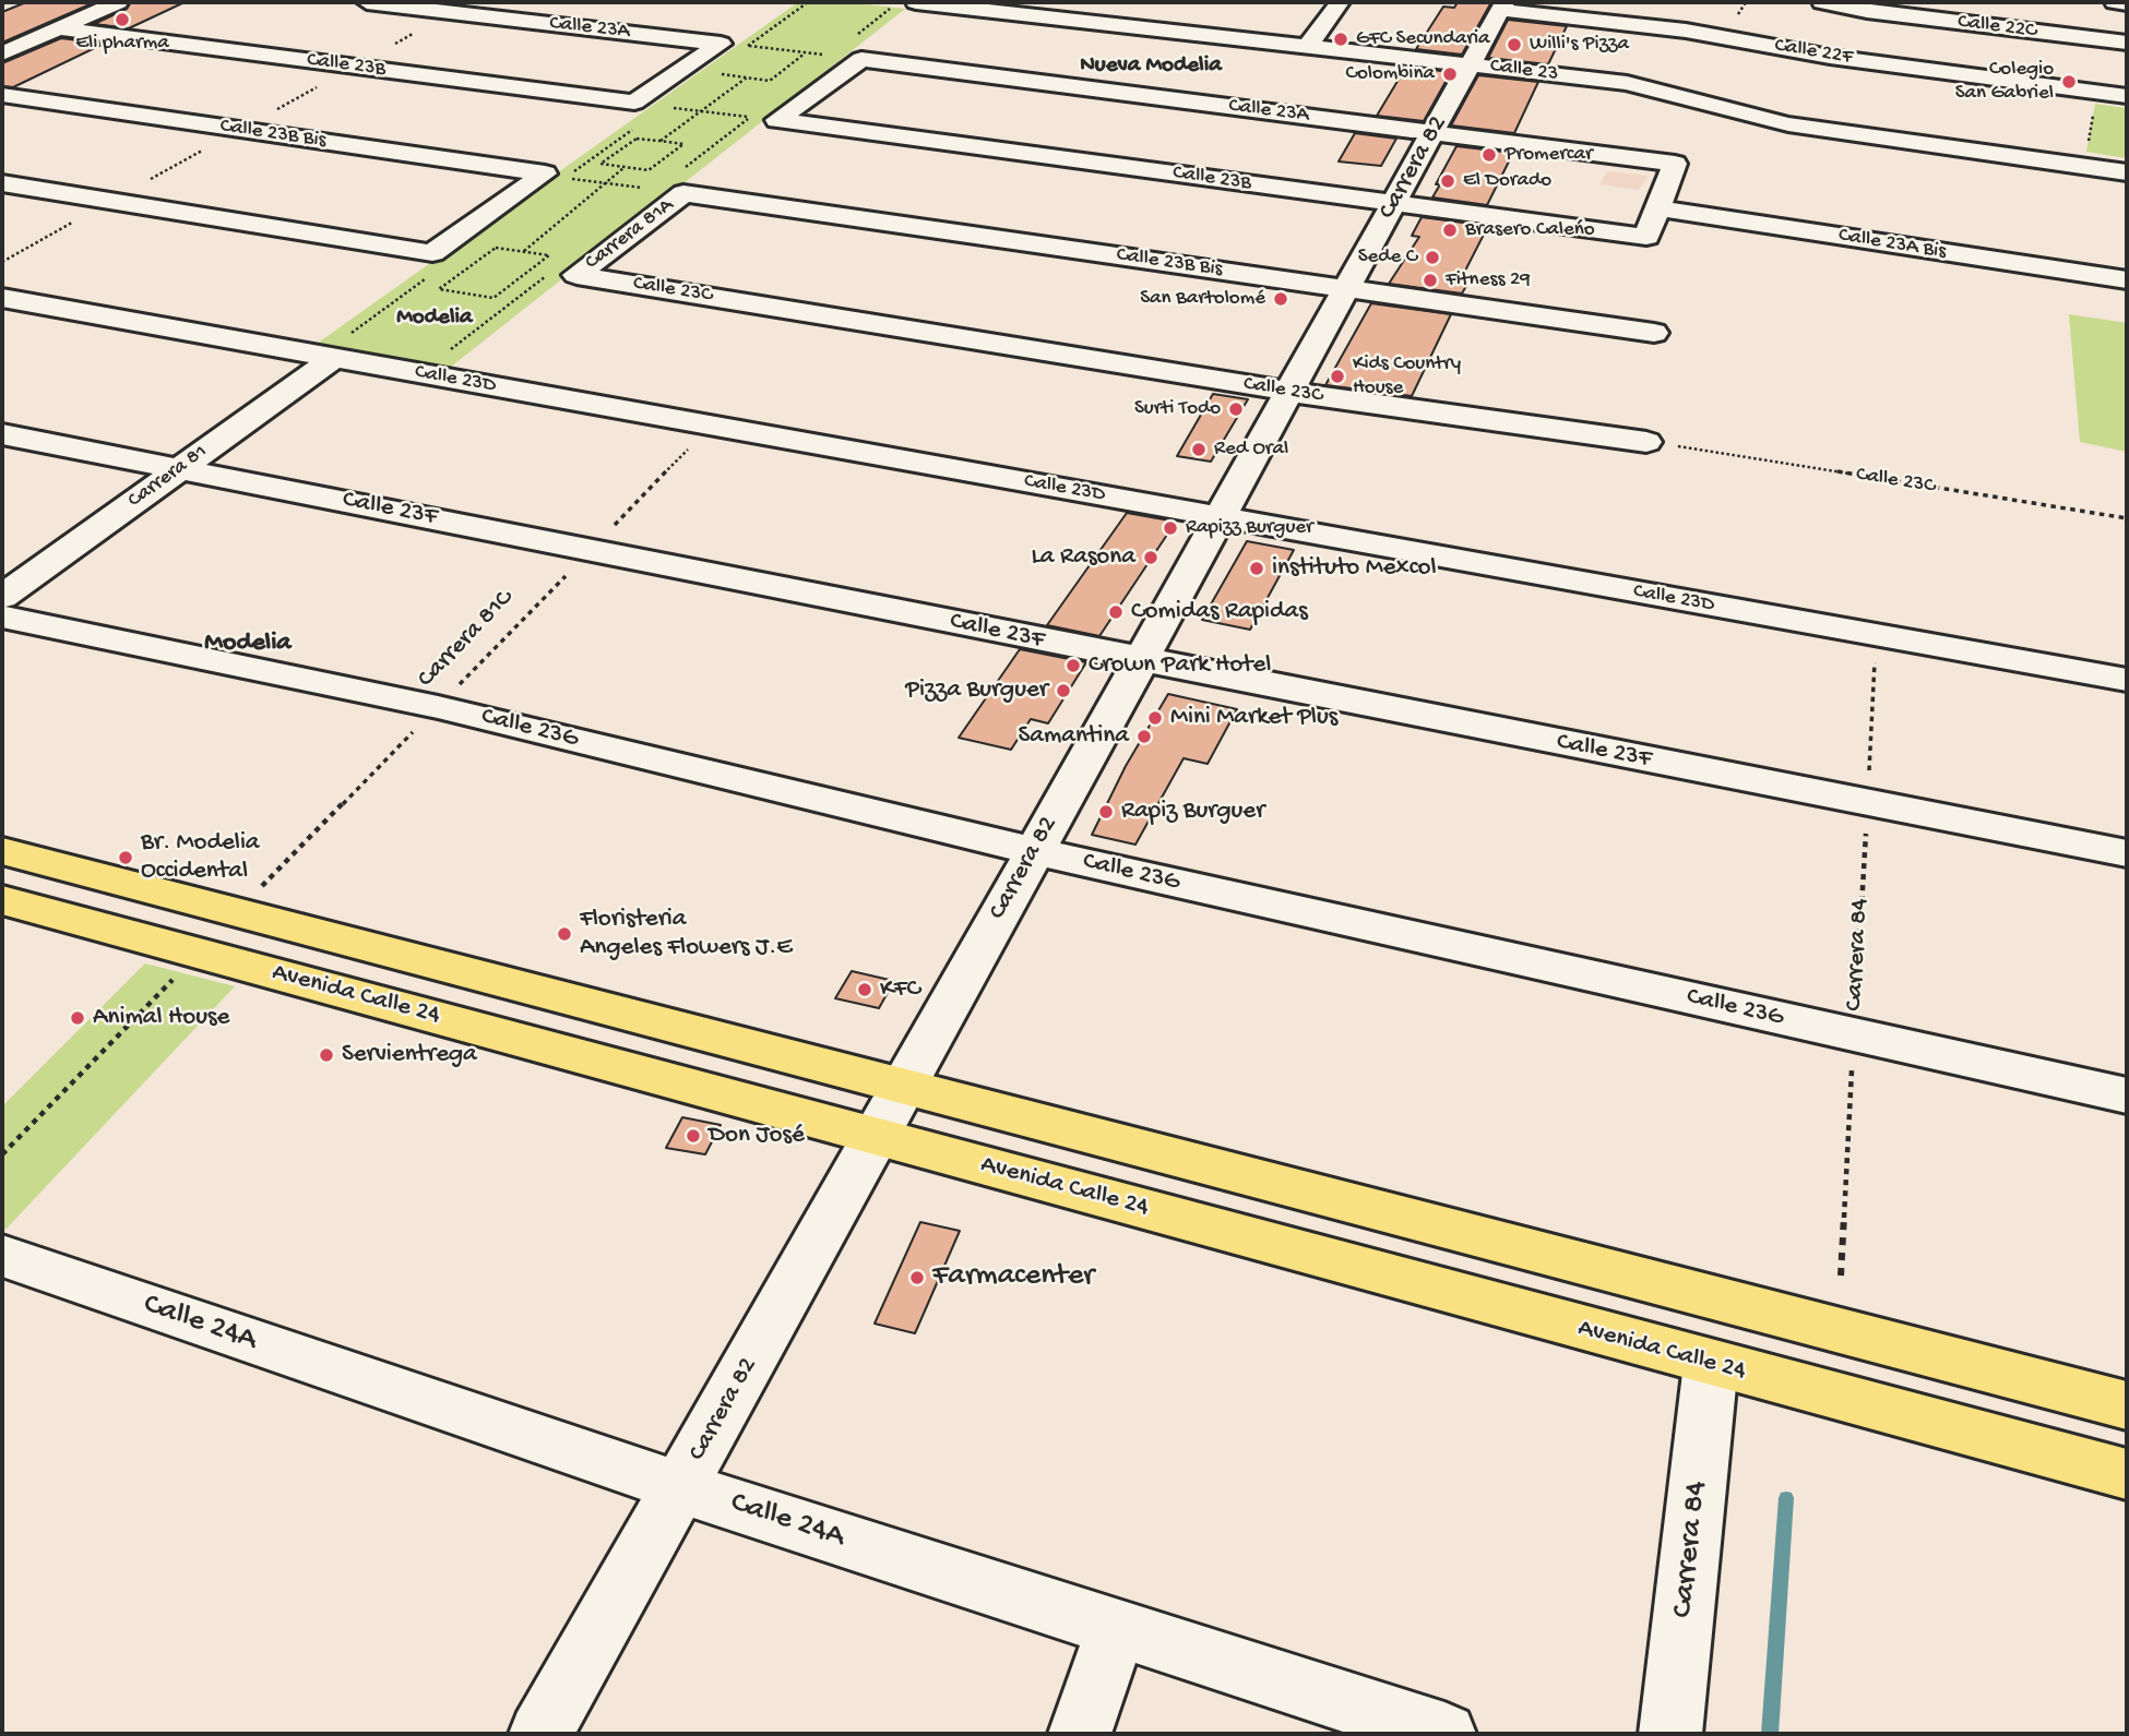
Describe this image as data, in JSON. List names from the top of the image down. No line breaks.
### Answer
{"streets":{"main road":["Avenida Calle 24"],"street":["Calle 22C","Calle 23A","Calle 22F","Calle 23B","Calle 23","Calle 23B Bis","Carrera 82","Carrera 81A","Calle 23A Bis","Calle 23C","Calle 23D","Carrera 81","Calle 23F","Calle 23G","Carrera 84","Calle 24A"],"path":["Carrera 81C"]},"crossings":[["Calle 23A","Calle 23B"],["Calle 23A","Carrera 82"],["Calle 23A","Calle 23A Bis"],["Calle 22F","Carrera 82"],["Calle 23B","Carrera 82"],["Calle 23B","Calle 23A Bis"],["Calle 23","Carrera 82"],["Calle 23B Bis","Carrera 82"],["Calle 23B Bis","Carrera 81A"],["Carrera 82","Calle 23C"],["Carrera 82","Calle 23D"],["Carrera 82","Calle 23F"],["Carrera 82","Calle 23G"],["Carrera 82","Avenida Calle 24"],["Carrera 82","Calle 24A"],["Carrera 81A","Calle 23C"],["Calle 23D","Carrera 81"],["Calle 23D","Carrera 81C"],["Calle 23D","Carrera 84"],["Carrera 81","Calle 23F"],["Calle 23F","Carrera 81C"],["Calle 23F","Carrera 84"],["Carrera 81C","Calle 23G"],["Calle 23G","Carrera 84"],["Carrera 84","Avenida Calle 24"]],"districts":["Nueva Modelia","Modelia","Modelia"],"places":["Eli pharma","GFC Secundaria","Willi's Pizza","Colombina","Colegio San Gabriel","Promercar","El Dorado","Brasero Caleńo","Sede C","Fitness 29","San Bartolomé","Kids Country House","Surti Todo","Red Oral","Rapizz Burguer","La Rasona","instituto Mexcol","Comidas Rapidas","Crown Park Hotel","Pizza Burguer","Mini Market Plus","Samantina","Rapiz Burguer","Br. Modelia Occidental","Floristeria Angeles Flowers J.E","KFC","Animal House","Servientrega","Don José","Farmacenter"]}
